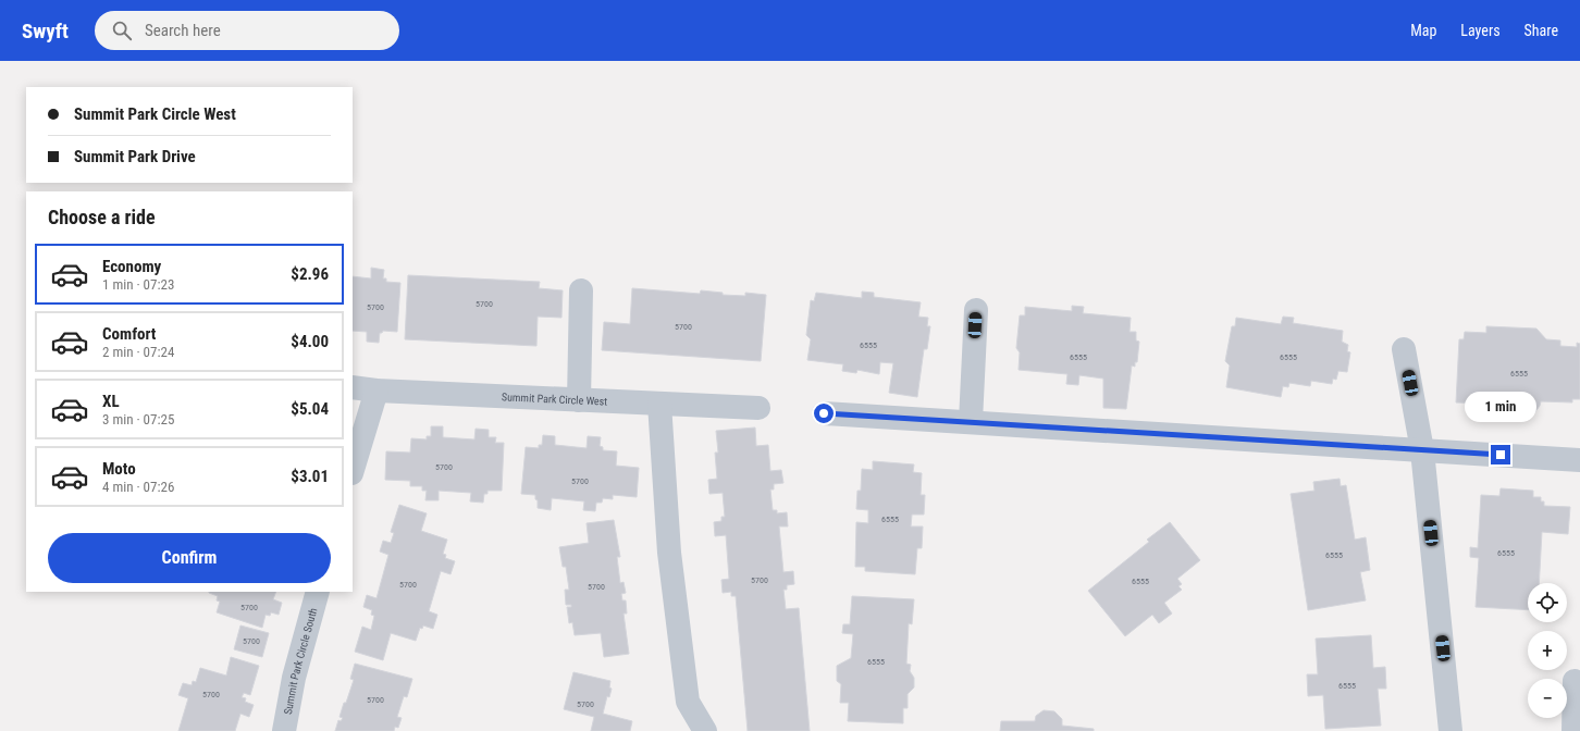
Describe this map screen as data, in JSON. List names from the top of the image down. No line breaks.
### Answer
{"streets":{"street":["Summit Park Circle West","Summit Park Circle South"]},"house_numbers":["5700","5700","5700","6555","6555","6555","6555","5700","5700","6555","6555","6555","5700","6555","5700","5700","5700","5700","6555","6555","5700","5700","5700"],"page":{"header":"Swyft","search":"Search here","nav":["Map","Layers","Share"],"banner":["Summit Park Circle West","Summit Park Drive"],"heading":"Choose a ride","list":[{"name":"Economy","note":"1 min · 07:23","value":"$2.96"},{"name":"Comfort","note":"2 min · 07:24","value":"$4.00"},{"name":"XL","note":"3 min · 07:25","value":"$5.04"},{"name":"Moto","note":"4 min · 07:26","value":"$3.01"}],"bubble":"1 min","buttons":"Confirm","map_buttons":["+","−"]}}
